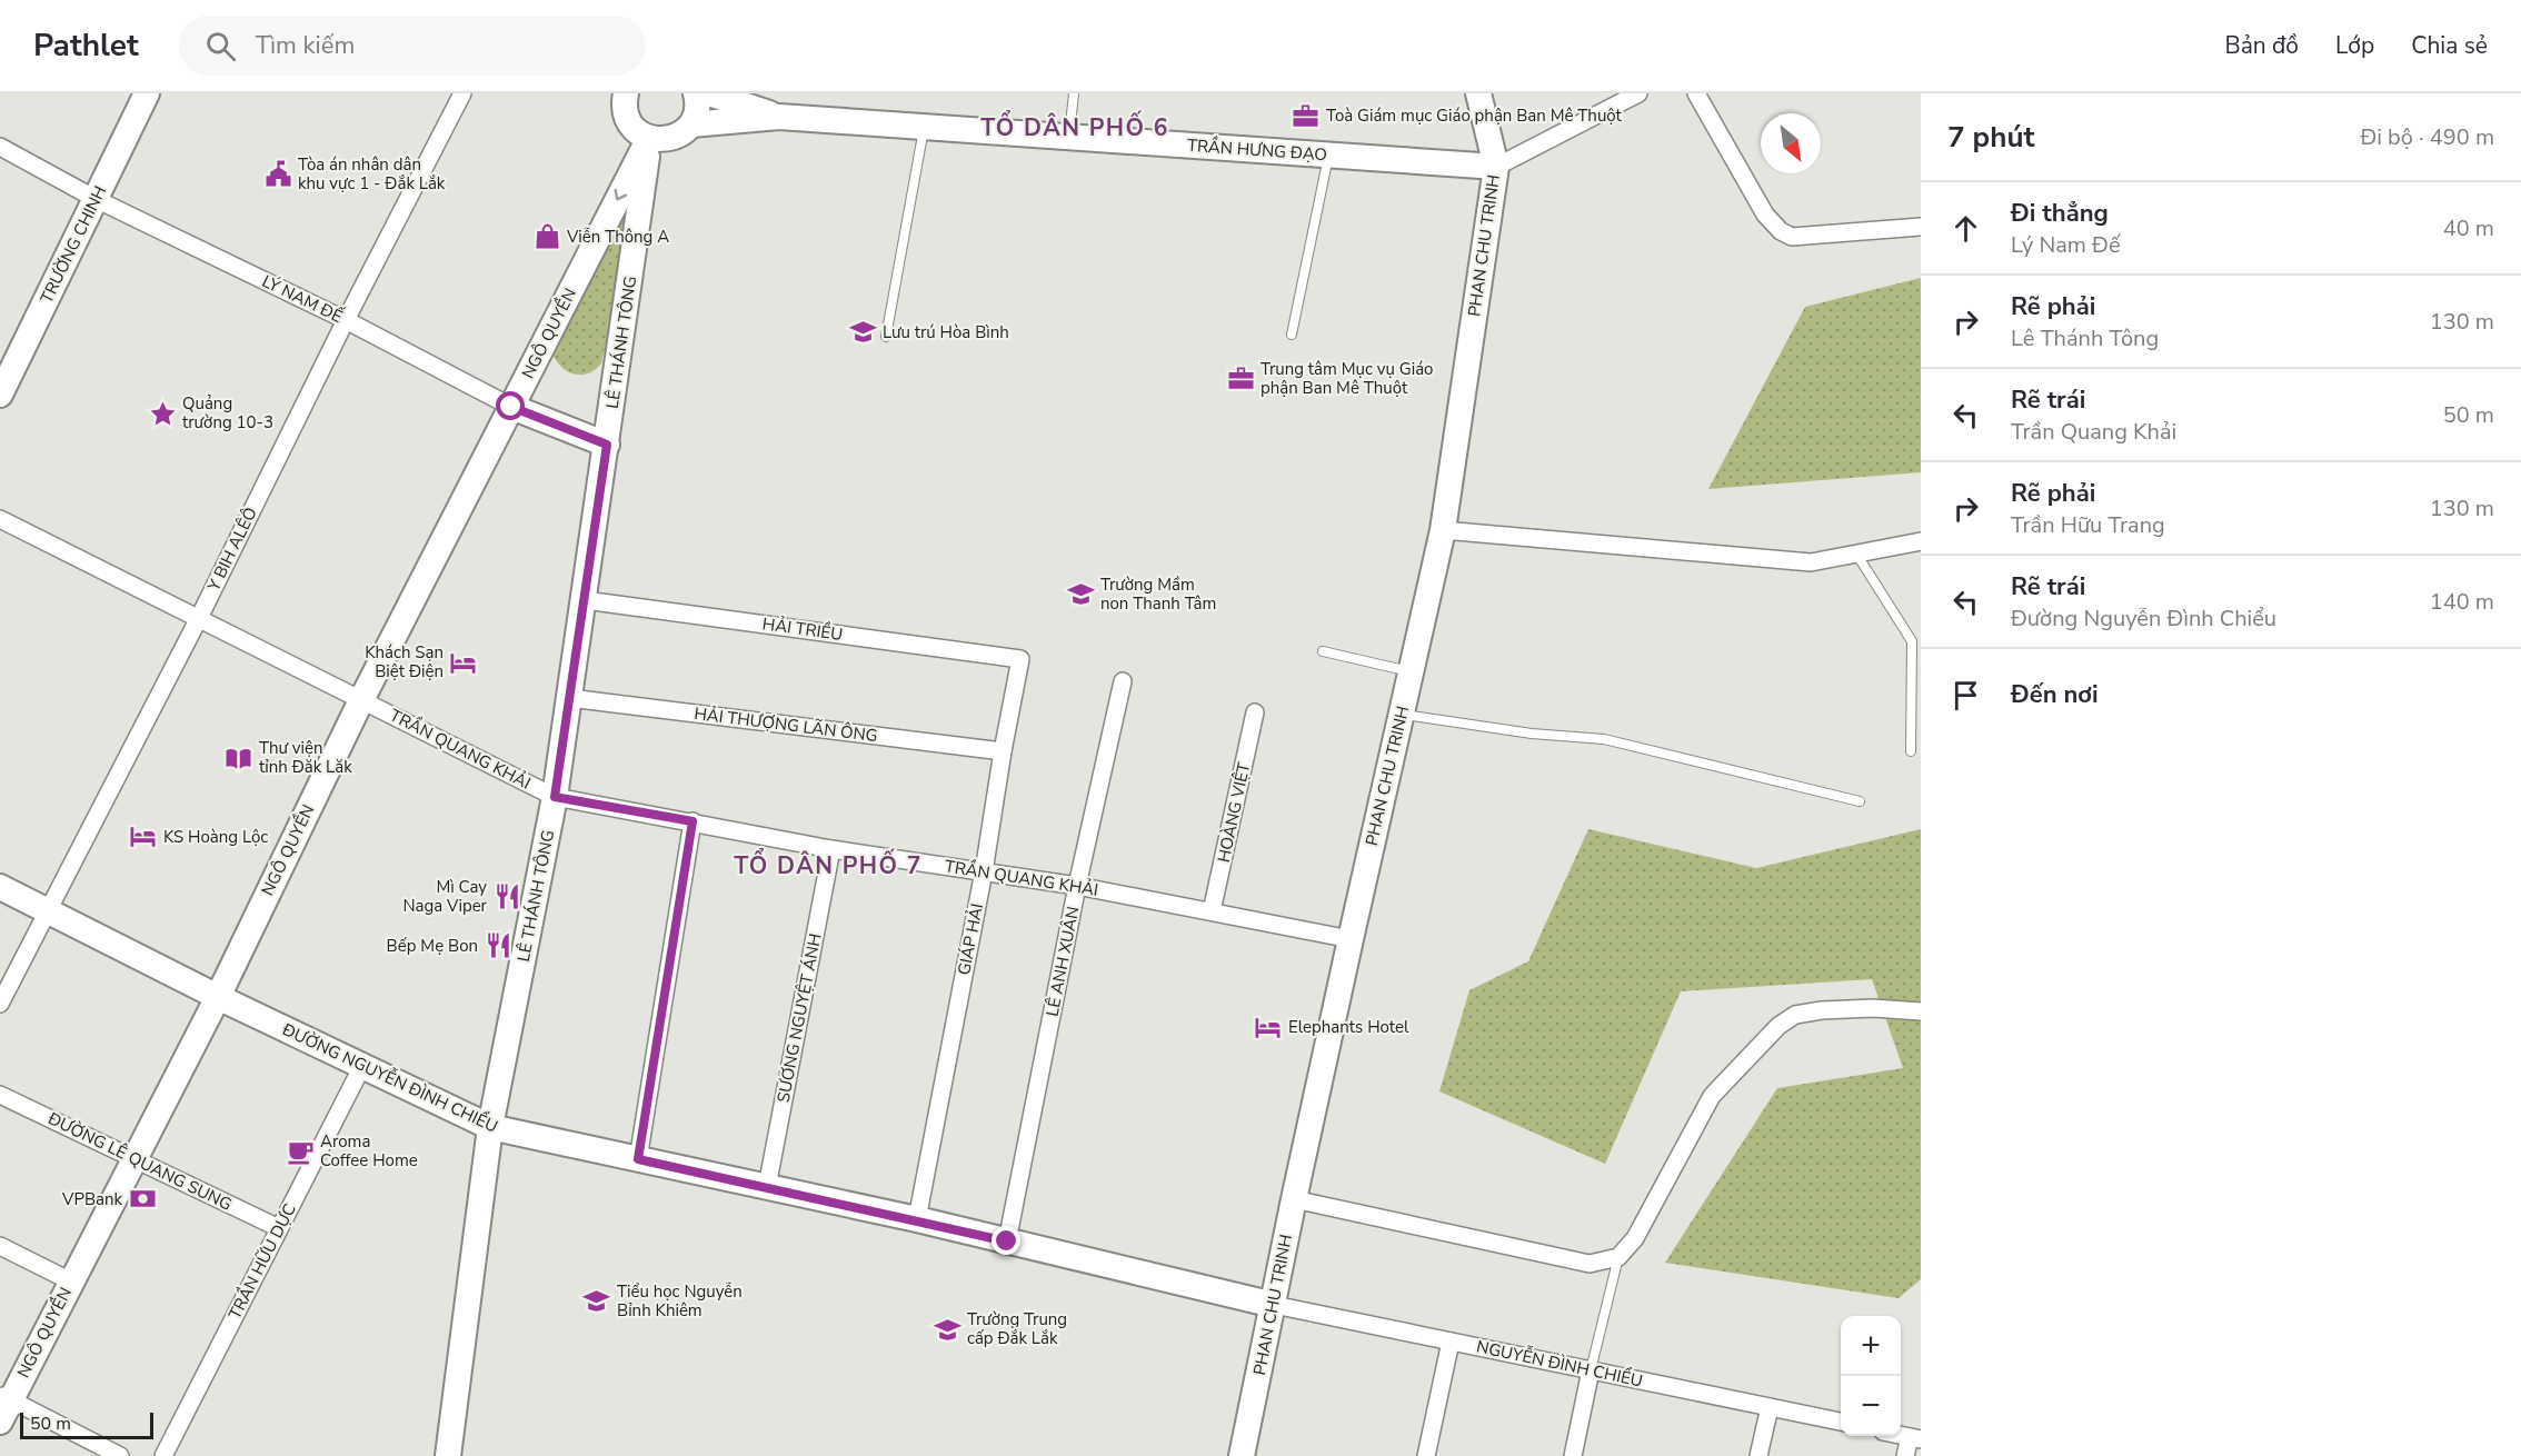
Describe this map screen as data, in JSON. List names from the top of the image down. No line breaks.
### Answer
{"streets":{"street":["TRẦN HƯNG ĐẠO","TRƯỜNG CHINH","PHAN CHU TRINH","LÝ NAM ĐẾ","NGÔ QUYỀN","LÊ THÁNH TÔNG","Y BIH ALÊÔ","HẢI TRIỀU","HẢI THƯỢNG LÃN ÔNG","TRẦN QUANG KHẢI","HOÀNG VIỆT","GIÁP HẢI","LÊ ANH XUÂN","SƯƠNG NGUYỆT ÁNH","ĐƯỜNG NGUYỄN ĐÌNH CHIỂU","ĐƯỜNG LÊ QUANG SUNG","TRẦN HỮU DỰC","NGUYỄN ĐÌNH CHIỂU"]},"crossings":[["TRẦN HƯNG ĐẠO","PHAN CHU TRINH"],["TRƯỜNG CHINH","LÝ NAM ĐẾ"],["PHAN CHU TRINH","TRẦN QUANG KHẢI"],["PHAN CHU TRINH","ĐƯỜNG NGUYỄN ĐÌNH CHIỂU"],["PHAN CHU TRINH","NGUYỄN ĐÌNH CHIỂU"],["LÝ NAM ĐẾ","NGÔ QUYỀN"],["LÝ NAM ĐẾ","LÊ THÁNH TÔNG"],["LÝ NAM ĐẾ","Y BIH ALÊÔ"],["NGÔ QUYỀN","LÊ THÁNH TÔNG"],["NGÔ QUYỀN","TRẦN QUANG KHẢI"],["NGÔ QUYỀN","ĐƯỜNG NGUYỄN ĐÌNH CHIỂU"],["NGÔ QUYỀN","ĐƯỜNG LÊ QUANG SUNG"],["LÊ THÁNH TÔNG","HẢI TRIỀU"],["LÊ THÁNH TÔNG","HẢI THƯỢNG LÃN ÔNG"],["LÊ THÁNH TÔNG","TRẦN QUANG KHẢI"],["LÊ THÁNH TÔNG","ĐƯỜNG NGUYỄN ĐÌNH CHIỂU"],["Y BIH ALÊÔ","TRẦN QUANG KHẢI"],["Y BIH ALÊÔ","ĐƯỜNG NGUYỄN ĐÌNH CHIỂU"],["HẢI TRIỀU","GIÁP HẢI"],["HẢI THƯỢNG LÃN ÔNG","GIÁP HẢI"],["TRẦN QUANG KHẢI","HOÀNG VIỆT"],["TRẦN QUANG KHẢI","GIÁP HẢI"],["TRẦN QUANG KHẢI","LÊ ANH XUÂN"],["TRẦN QUANG KHẢI","SƯƠNG NGUYỆT ÁNH"],["GIÁP HẢI","ĐƯỜNG NGUYỄN ĐÌNH CHIỂU"],["LÊ ANH XUÂN","ĐƯỜNG NGUYỄN ĐÌNH CHIỂU"],["SƯƠNG NGUYỆT ÁNH","ĐƯỜNG NGUYỄN ĐÌNH CHIỂU"],["ĐƯỜNG NGUYỄN ĐÌNH CHIỂU","TRẦN HỮU DỰC"],["ĐƯỜNG NGUYỄN ĐÌNH CHIỂU","NGUYỄN ĐÌNH CHIỂU"],["ĐƯỜNG LÊ QUANG SUNG","TRẦN HỮU DỰC"]],"districts":["TỔ DÂN PHỐ 6","TỔ DÂN PHỐ 7"],"places":{"office":["Toà Giám mục Giáo phận Ban Mê Thuột","Trung tâm Mục vụ Giáo phận Ban Mê Thuột"],"public building":["Tòa án nhân dân khu vực 1 - Đắk Lắk"],"shop":["Viễn Thông A"],"school or university":["Lưu trú Hòa Bình","Trường Mầm non Thanh Tâm","Tiểu học Nguyễn Bỉnh Khiêm","Trường Trung cấp Đắk Lắk"],"place":["Quảng trường 10-3"],"hotel":["Khách Sạn Biệt Điện","KS Hoàng Lộc","Elephants Hotel"],"library":["Thư viện tỉnh Đăk Lăk"],"restaurant":["Mì Cay Naga Viper","Bếp Mẹ Bon"],"cafe":["Aroma Coffee Home"],"bank":["VPBank"]},"scale_bar":"50 m","north":"bottom right","page":{"header":"Pathlet","search":"Tìm kiếm","nav":["Bản đồ","Lớp","Chia sẻ"],"heading":["7 phút","Đi bộ · 490 m"],"list":[["Đi thẳng","Lý Nam Đế","40 m"],["Rẽ phải","Lê Thánh Tông","130 m"],["Rẽ trái","Trần Quang Khải","50 m"],["Rẽ phải","Trần Hữu Trang","130 m"],["Rẽ trái","Đường Nguyễn Đình Chiểu","140 m"],"Đến nơi"],"map_buttons":["+","−"],"scale":"50 m"}}
